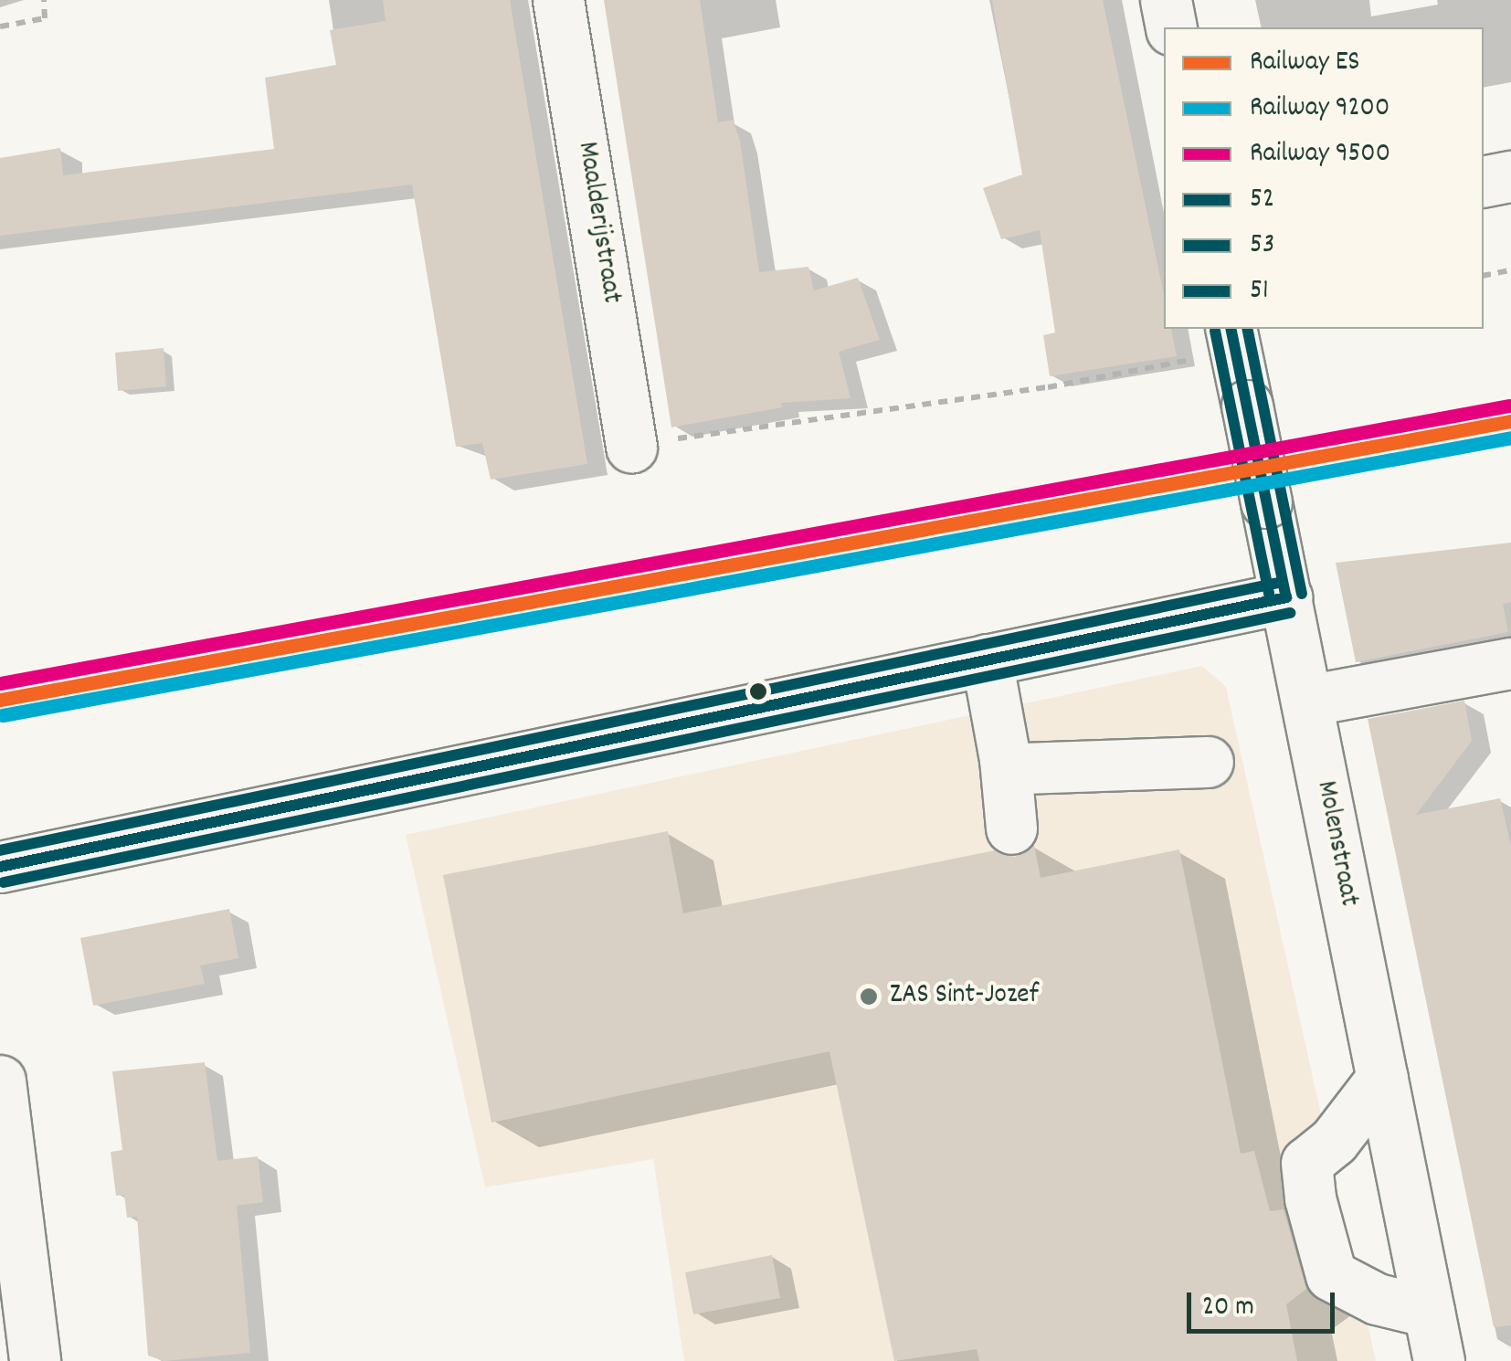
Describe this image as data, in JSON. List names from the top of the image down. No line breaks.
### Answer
{"streets":{"street":["Maalderijstraat","Molenstraat"]},"places":["ZAS Sint-Jozef"],"lines":["transit line 52","transit line 51","transit line 53","rail line 9500","rail line ES","rail line 9200"],"legend":["Railway ES","Railway 9200","Railway 9500","52","53","51"],"scale_bar":"20 m"}
